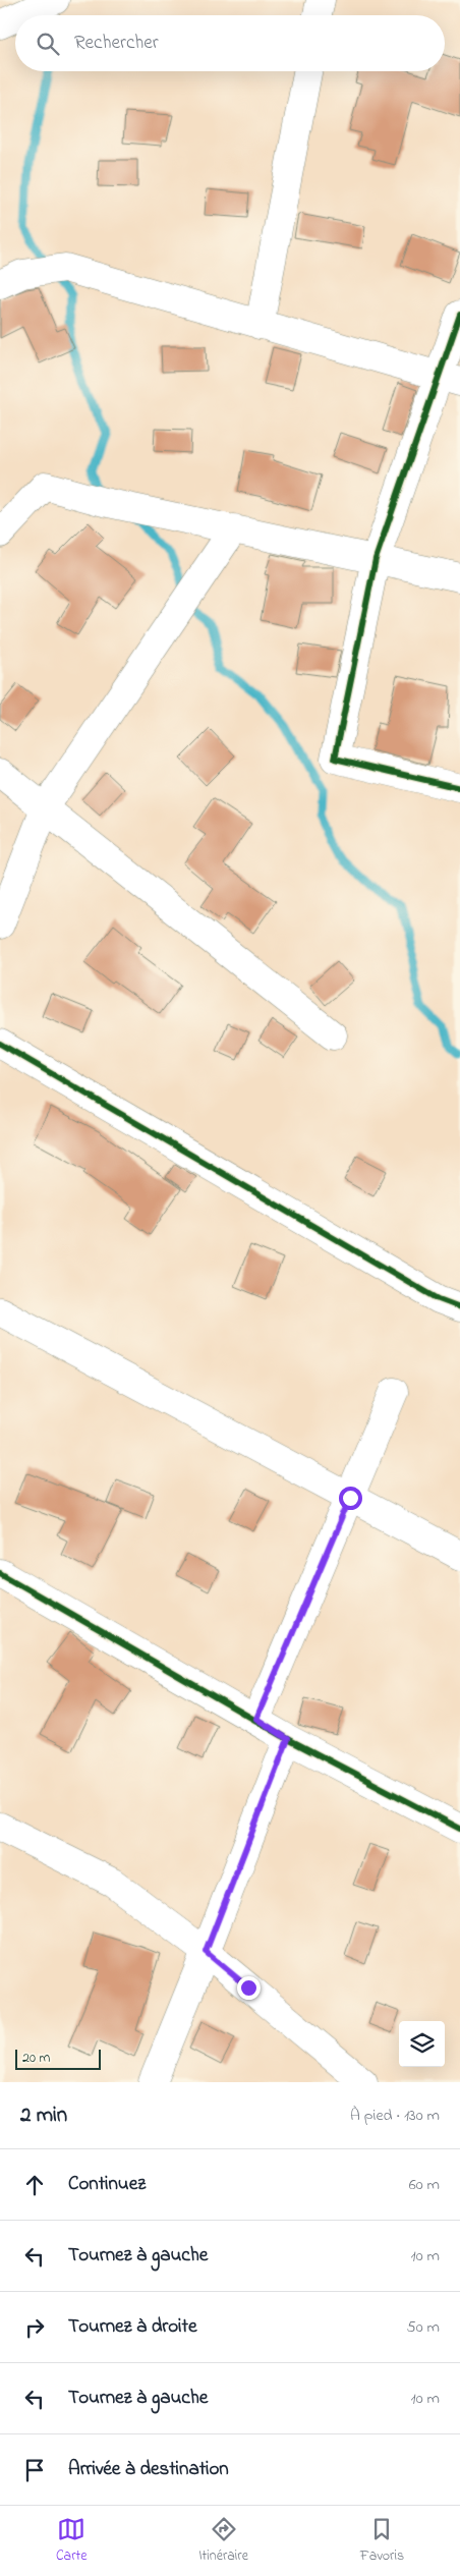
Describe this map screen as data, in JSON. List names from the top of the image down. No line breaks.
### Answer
{"scale_bar":"20 m","page":{"search":"Rechercher","scale":"20 m","heading":["2 min","À pied · 130 m"],"list":[["Continuez","60 m"],["Tournez à gauche","10 m"],["Tournez à droite","50 m"],["Tournez à gauche","10 m"],"Arrivée à destination"],"nav":["Carte","Itinéraire","Favoris"]}}
